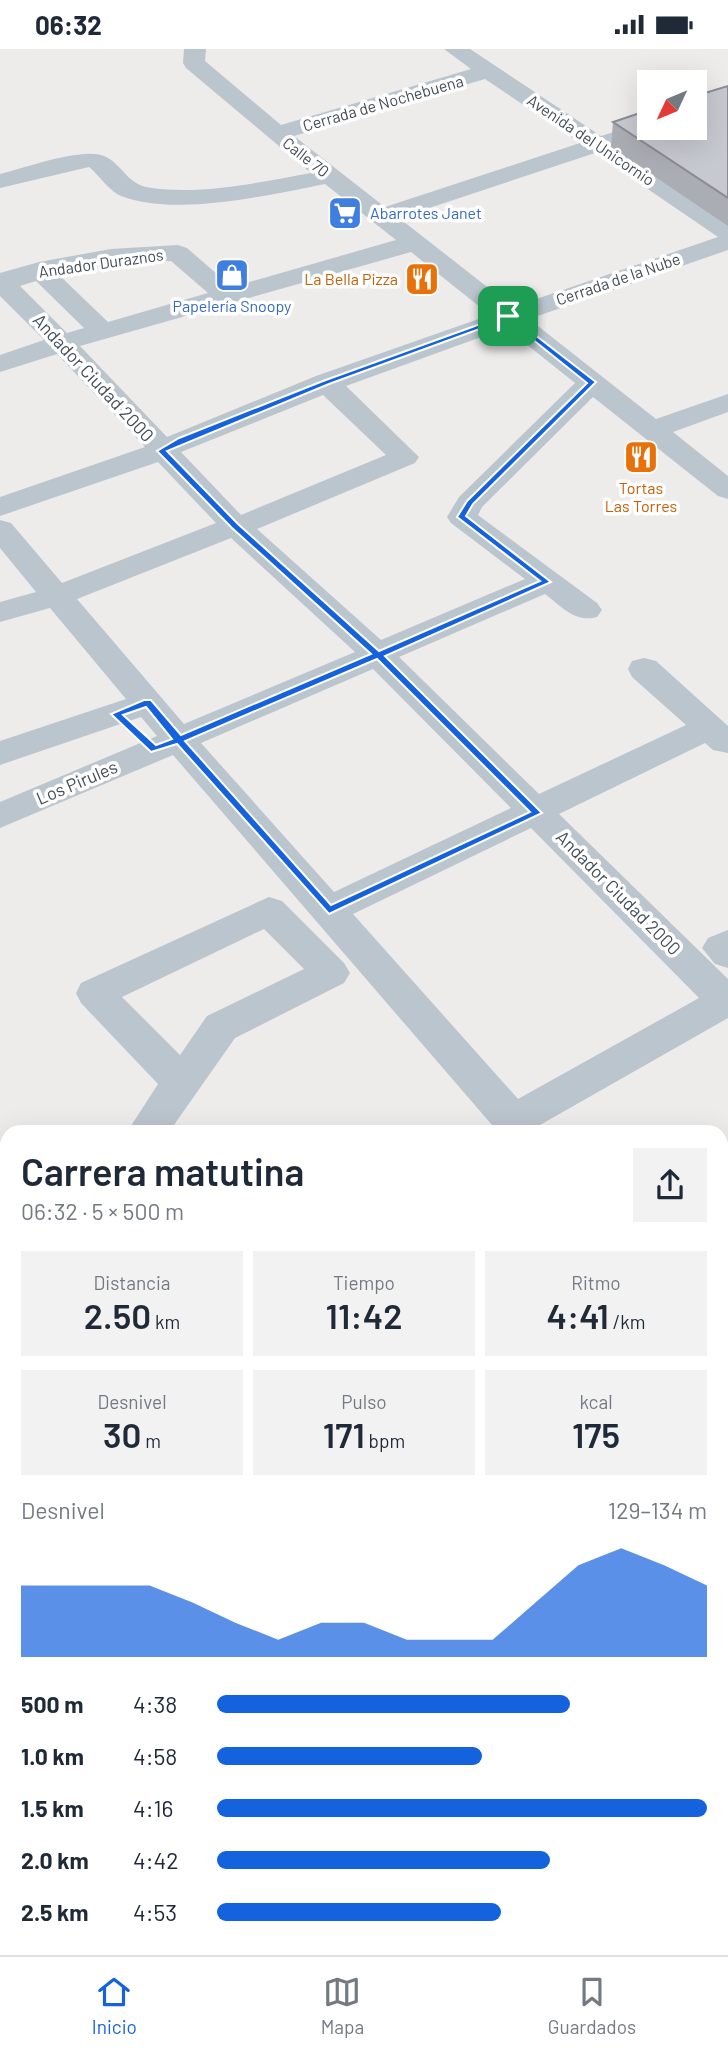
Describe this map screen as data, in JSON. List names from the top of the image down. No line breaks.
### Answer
{"streets":{"street":["Cerrada de Nochebuena","Avenida del Unicornio","Calle 70","Andador Duraznos","Cerrada de la Nube","Andador Ciudad 2000","Los Pirules"]},"crossings":[["Cerrada de Nochebuena","Avenida del Unicornio"],["Cerrada de Nochebuena","Calle 70"],["Calle 70","Cerrada de la Nube"],["Andador Duraznos","Andador Ciudad 2000"],["Cerrada de la Nube","Andador Ciudad 2000"],["Andador Ciudad 2000","Los Pirules"]],"places":{"supermarket":["Abarrotes Janet"],"shop":["Papelería Snoopy"],"restaurant":["La Bella Pizza","Tortas Las Torres"]},"north":"bottom left","page":{"status":"06:32","heading":["Carrera matutina","06:32 · 5 × 500 m"],"stats":[["Distancia","2.50 km"],["Tiempo","11:42"],["Ritmo","4:41 /km"],["Desnivel","30 m"],["Pulso","171 bpm"],["kcal","175"]],"chart":["Desnivel","129–134 m"],"list":[{"name":"500 m","note":"4:38"},{"name":"1.0 km","note":"4:58"},{"name":"1.5 km","note":"4:16"},{"name":"2.0 km","note":"4:42"},{"name":"2.5 km","note":"4:53"}],"tabs":["Inicio","Mapa","Guardados"]}}
